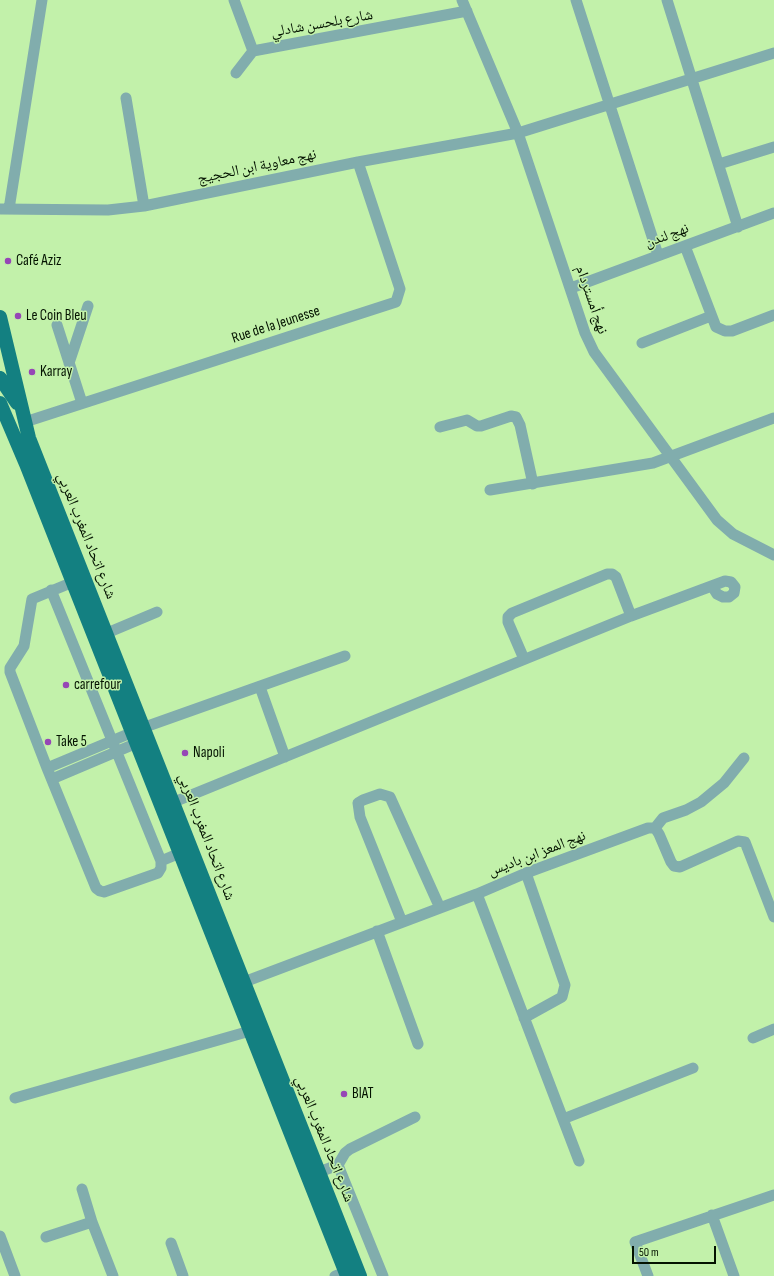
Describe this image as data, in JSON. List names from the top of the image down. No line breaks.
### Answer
{"streets":{"main road":["شارع اتحاد المغرب العربي"],"street":["شارع بلحسن شادلي","نهج معاوية ابن الحجيج","نهج لندن","نهج أمستردام","Rue de la Jeunesse","نهج المعز ابن باديس"]},"crossings":[["شارع بلحسن شادلي","نهج أمستردام"],["نهج معاوية ابن الحجيج","نهج أمستردام"],["نهج معاوية ابن الحجيج","Rue de la Jeunesse"],["نهج لندن","نهج أمستردام"],["Rue de la Jeunesse","شارع اتحاد المغرب العربي"],["شارع اتحاد المغرب العربي","نهج المعز ابن باديس"]],"places":["Café Aziz","Le Coin Bleu","Karray","carrefour","Take 5","Napoli","BIAT"],"scale_bar":"50 m"}
